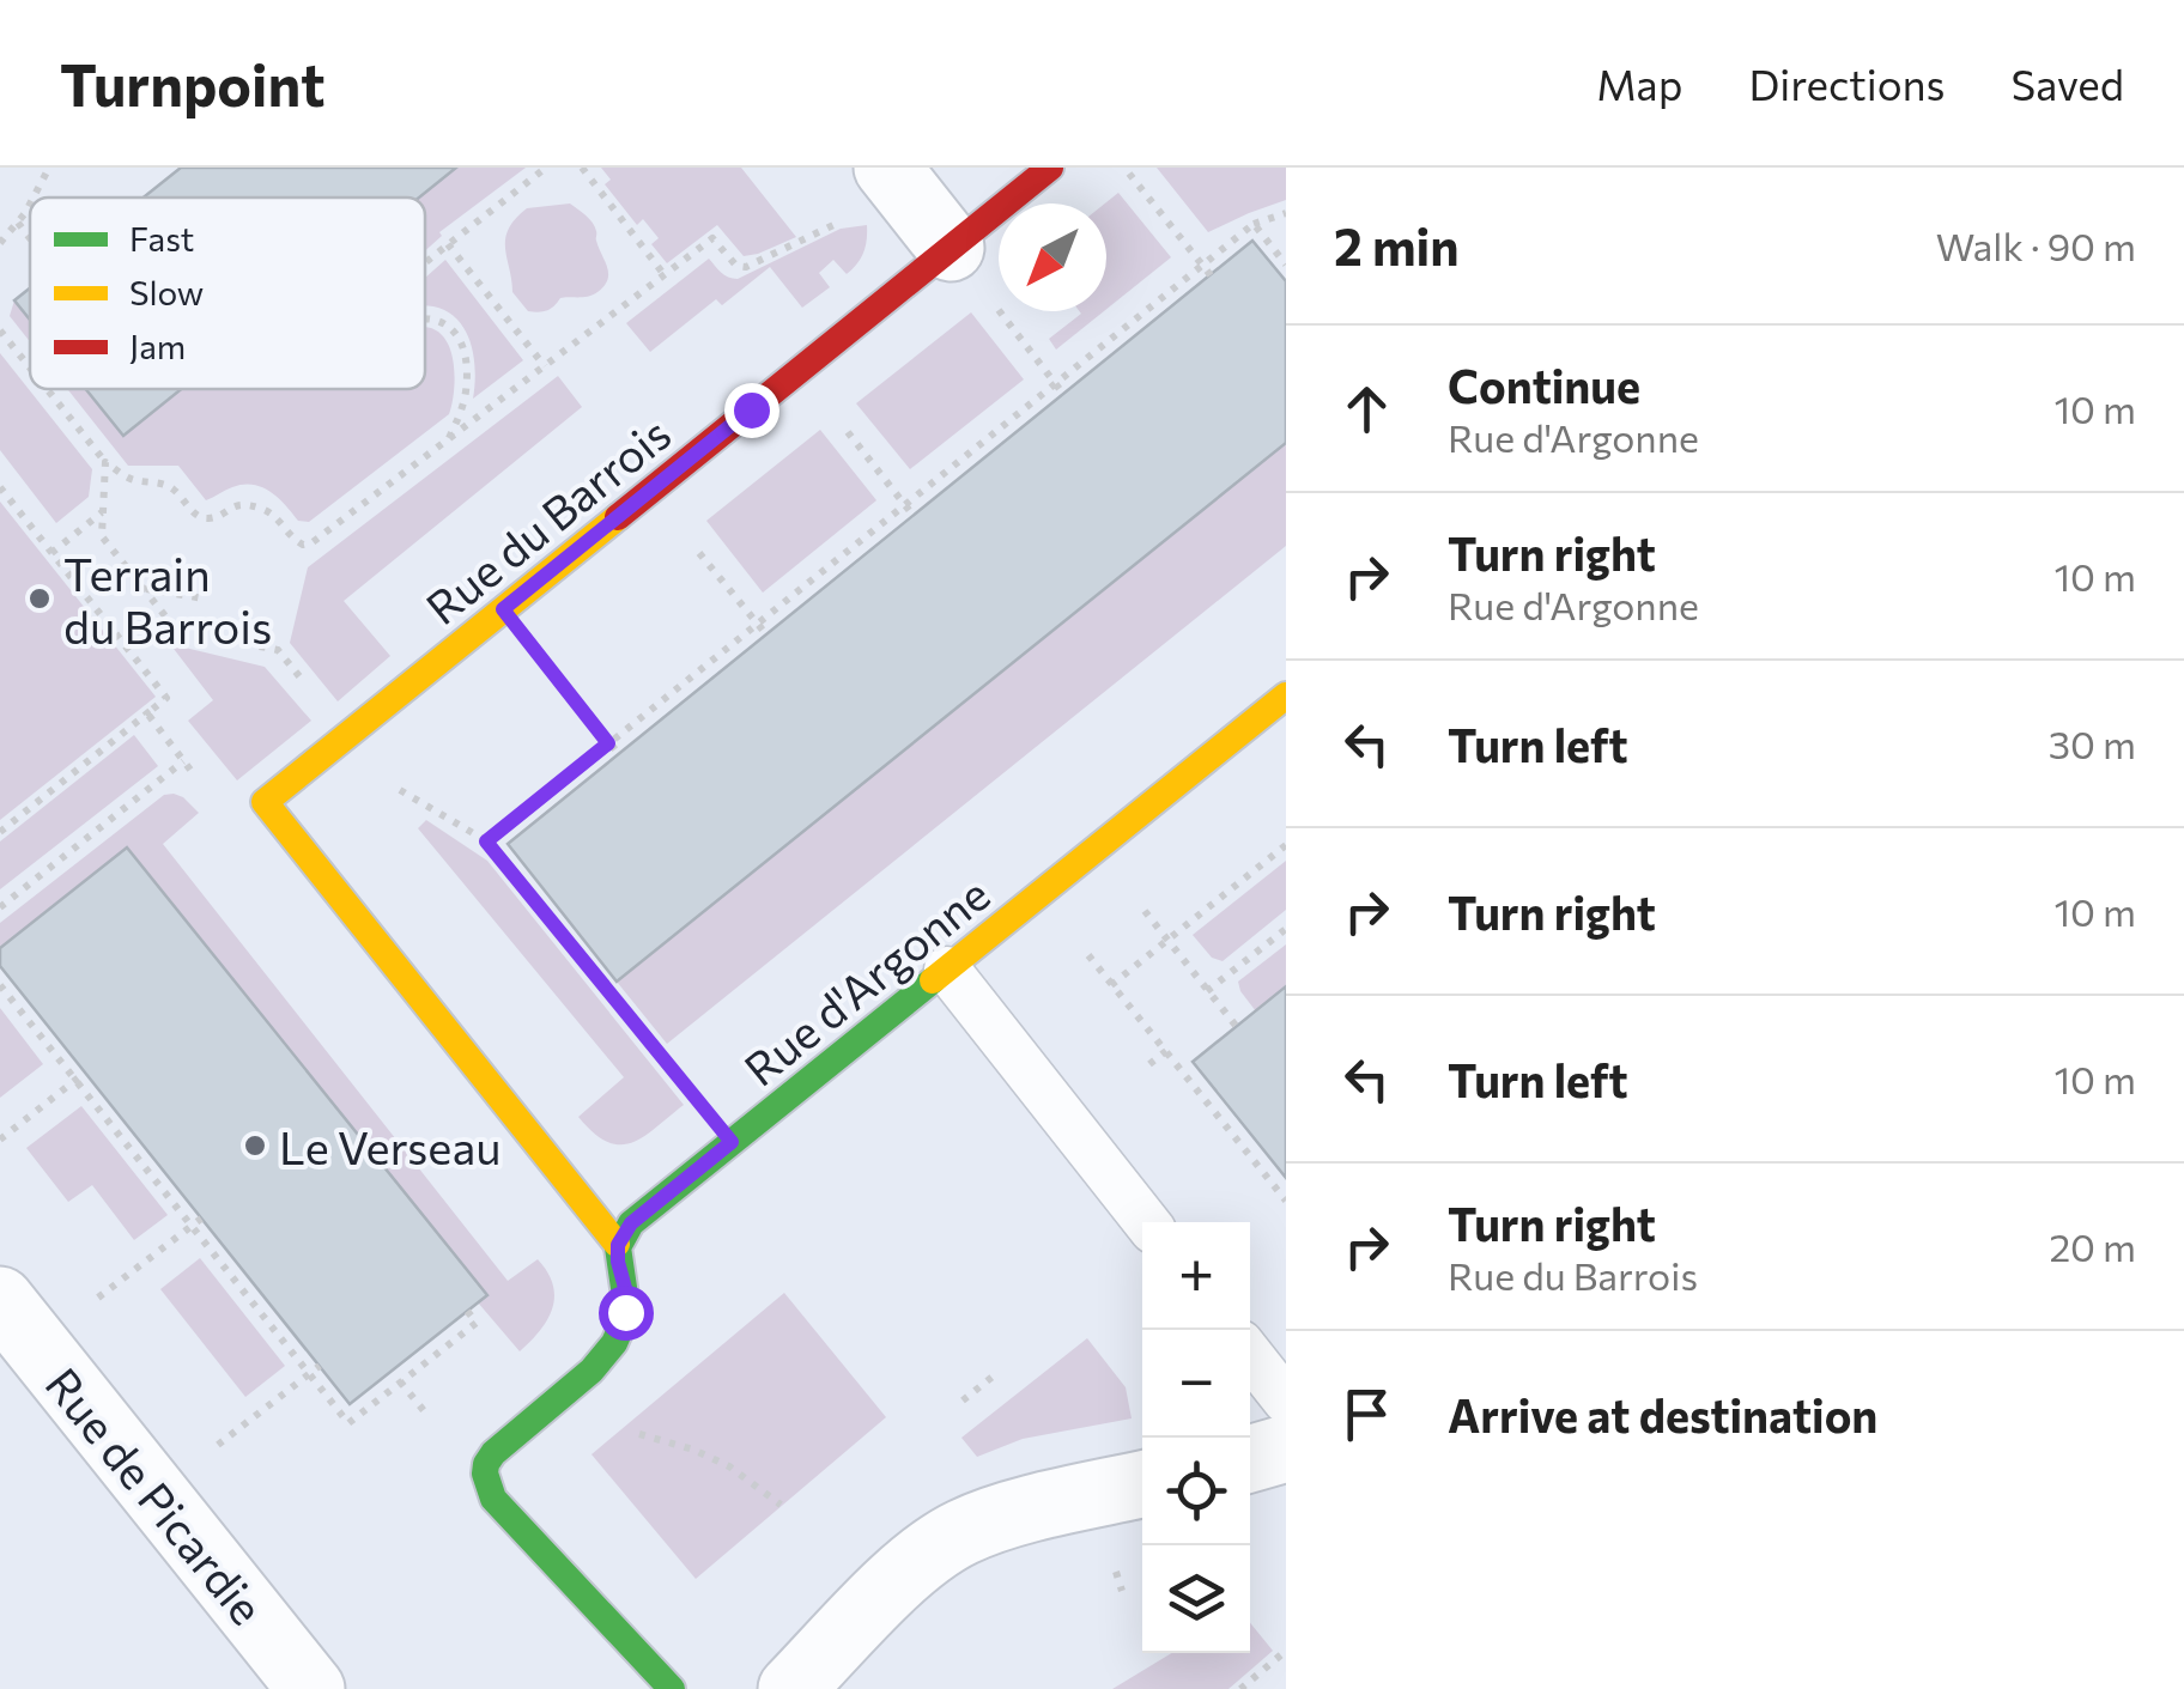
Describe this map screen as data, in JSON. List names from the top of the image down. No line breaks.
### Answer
{"streets":{"street":["Rue du Barrois","Rue d'Argonne","Rue de Picardie"]},"crossings":[["Rue du Barrois","Rue d'Argonne"]],"places":["Terrain du Barrois","Le Verseau"],"legend":["Fast","Slow","Jam"],"north":"bottom left","page":{"header":"Turnpoint","nav":["Map","Directions","Saved"],"heading":["2 min","Walk · 90 m"],"list":[["Continue","Rue d'Argonne","10 m"],["Turn right","Rue d'Argonne","10 m"],["Turn left","30 m"],["Turn right","10 m"],["Turn left","10 m"],["Turn right","Rue du Barrois","20 m"],"Arrive at destination"],"map_buttons":["+","−"]}}
